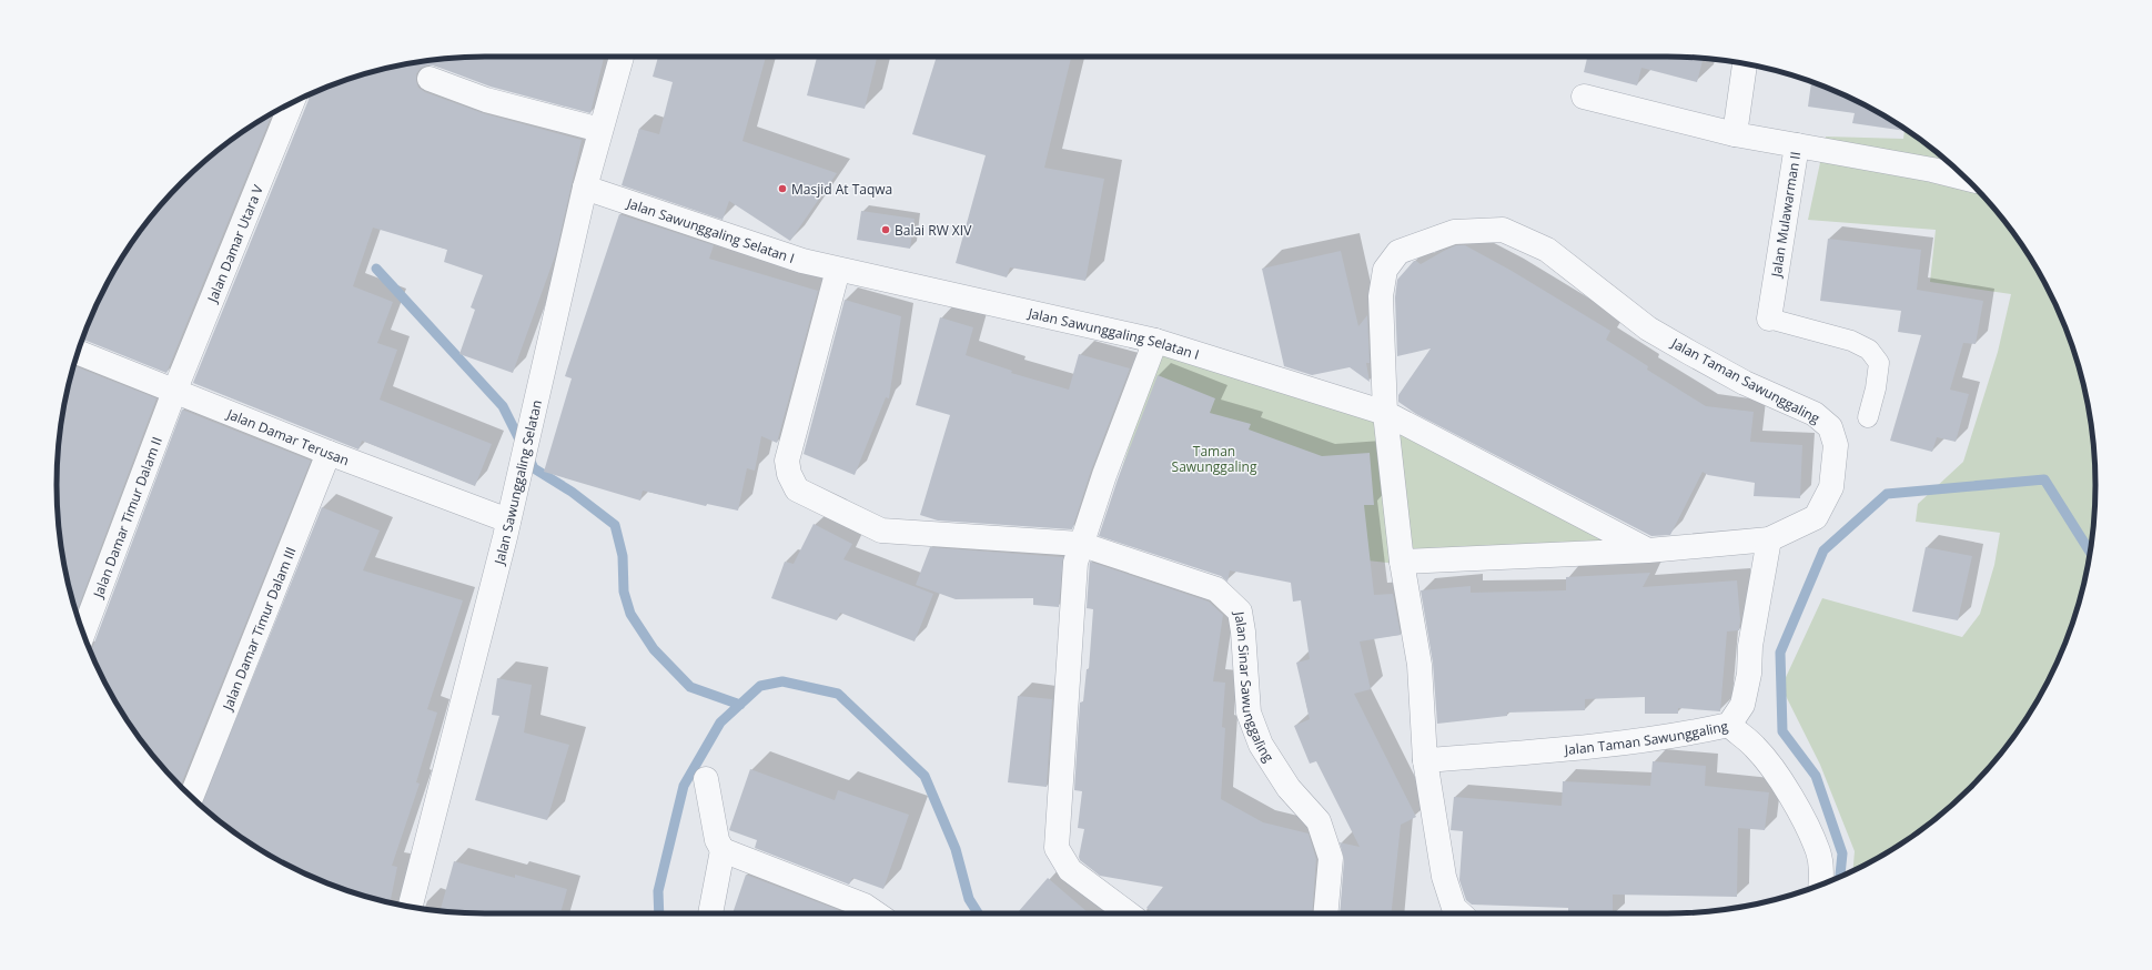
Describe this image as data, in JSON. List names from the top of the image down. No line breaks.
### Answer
{"streets":{"street":["Jalan Mulawarman II","Jalan Sawunggaling Selatan I","Jalan Damar Utara V","Jalan Taman Sawunggaling","Jalan Damar Terusan","Jalan Sawunggaling Selatan","Jalan Damar Timur Dalam II","Jalan Damar Timur Dalam III","Jalan Sinar Sawunggaling"]},"crossings":[["Jalan Sawunggaling Selatan I","Jalan Taman Sawunggaling"],["Jalan Sawunggaling Selatan I","Jalan Sawunggaling Selatan"],["Jalan Damar Utara V","Jalan Damar Terusan"],["Jalan Damar Utara V","Jalan Damar Timur Dalam II"],["Jalan Damar Terusan","Jalan Sawunggaling Selatan"],["Jalan Damar Terusan","Jalan Damar Timur Dalam II"],["Jalan Damar Terusan","Jalan Damar Timur Dalam III"]],"parks":["Taman Sawunggaling"],"places":["Masjid At Taqwa","Balai RW XIV"]}
